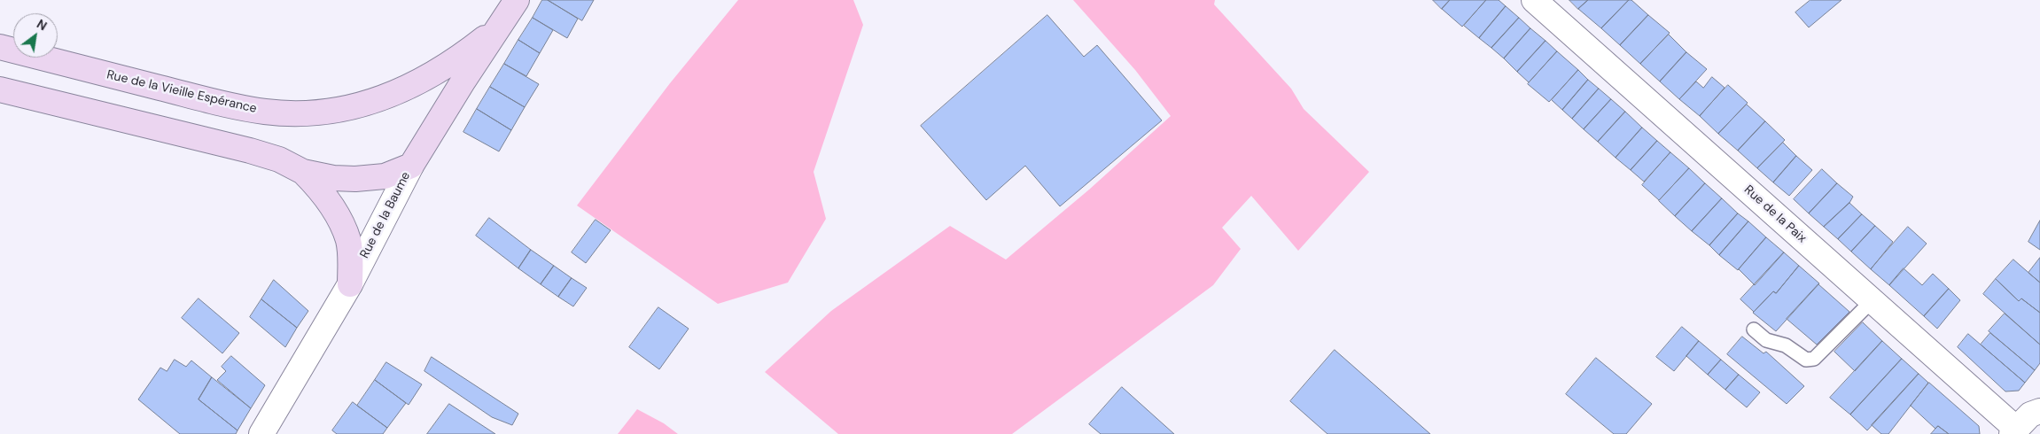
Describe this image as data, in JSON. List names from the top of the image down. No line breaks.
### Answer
{"streets":{"street":["Rue de la Vieille Espérance","Rue de la Paix","Rue de la Baume"]},"crossings":[["Rue de la Vieille Espérance","Rue de la Baume"]],"north":"top right"}
